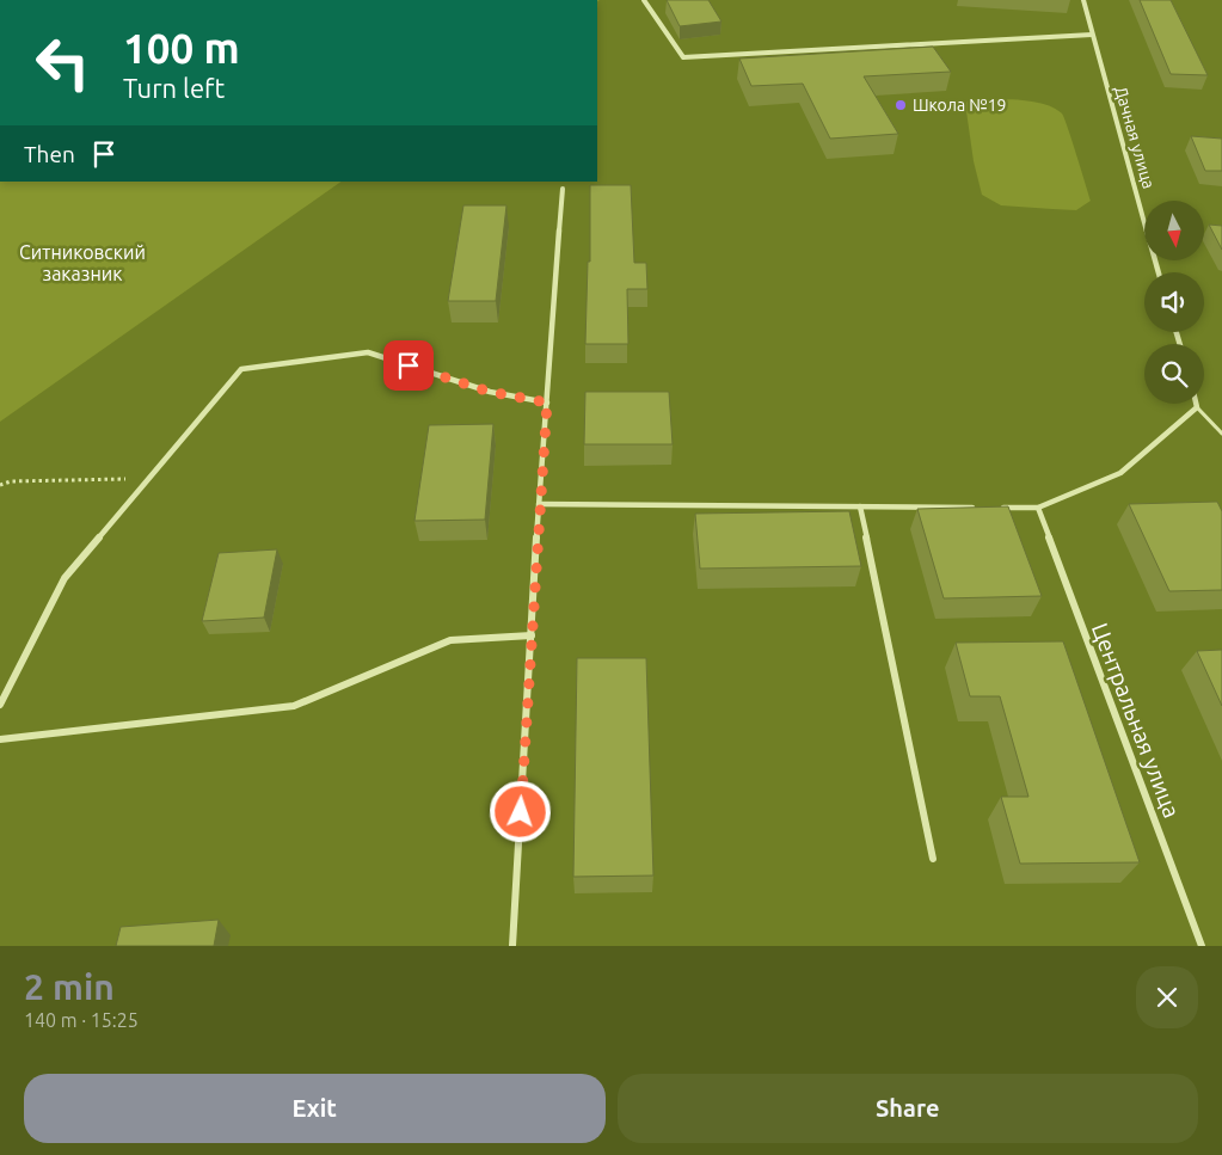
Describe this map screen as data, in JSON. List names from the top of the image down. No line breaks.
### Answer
{"streets":{"street":["Дачная улица","Центральная улица"]},"parks":["Ситниковский заказник"],"places":["Школа №19"],"north":"bottom","page":{"turn":["100 m","Turn left"],"then":"Then","heading":["2 min","140 m · 15:25"],"buttons":["Exit","Share"]}}
